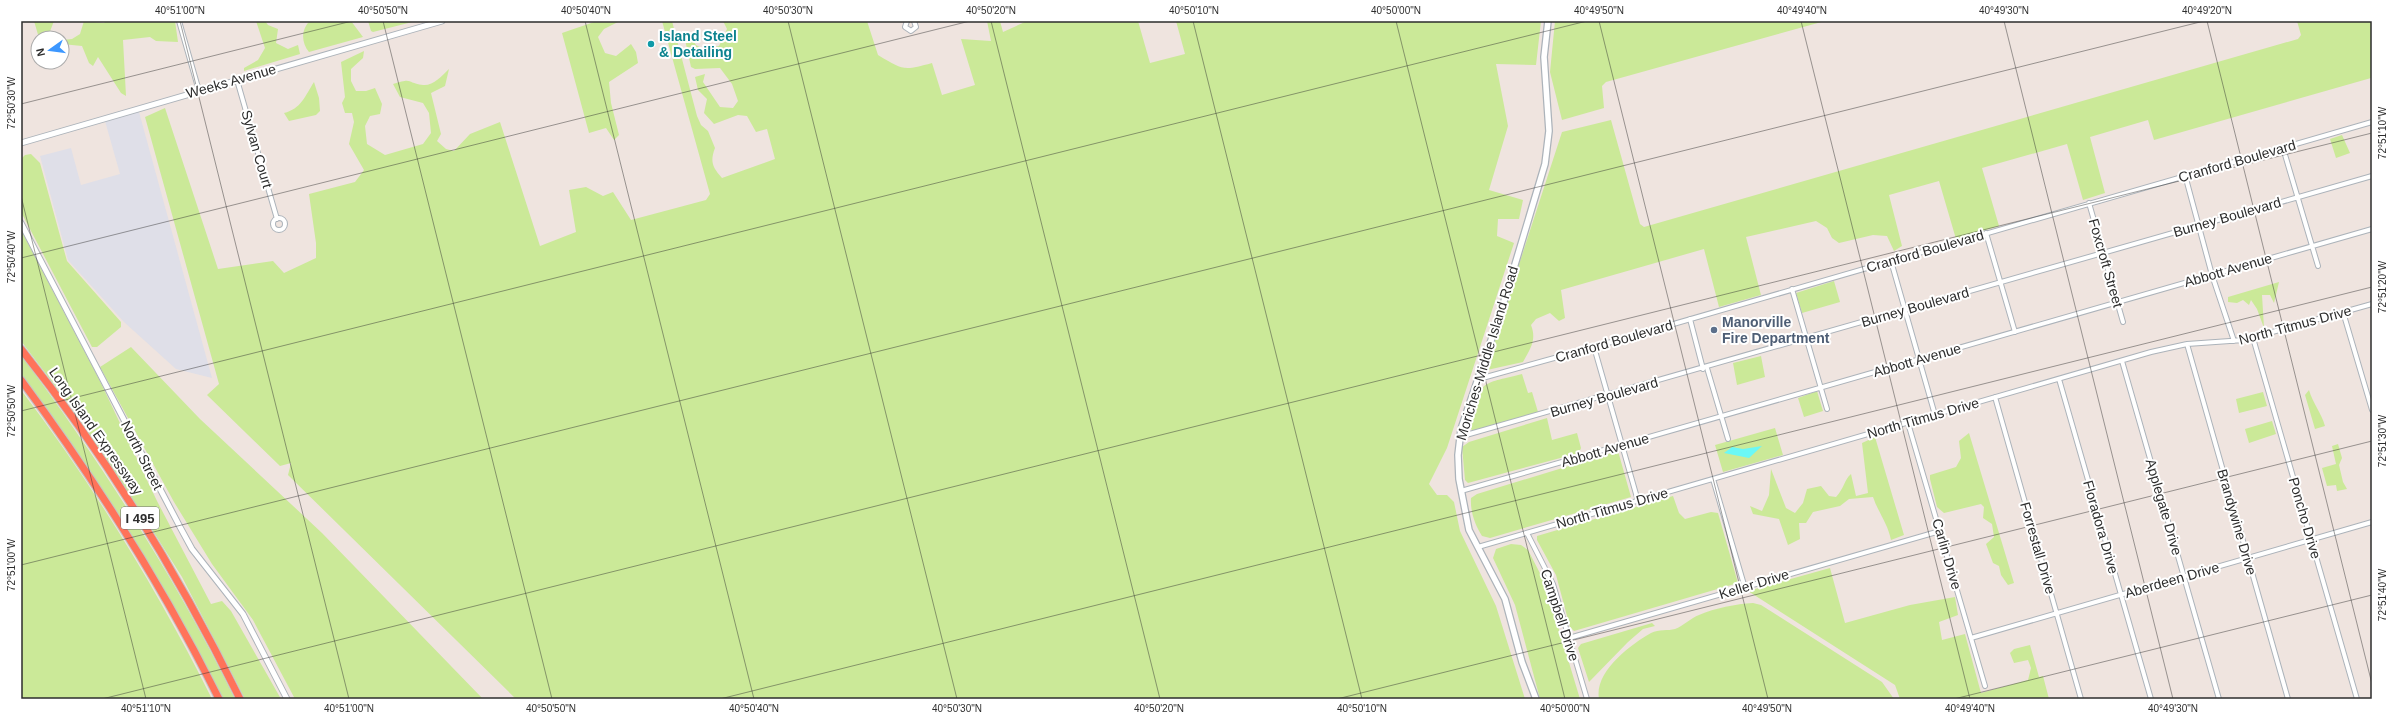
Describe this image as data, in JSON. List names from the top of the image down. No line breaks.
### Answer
{"streets":{"highway":["Long Island Expressway","I 495"],"main road":["Moriches-Middle Island Road"],"street":["Weeks Avenue","Sylvan Court","Cranford Boulevard","Burney Boulevard","Foxcroft Street","Abbott Avenue","North Titmus Drive","North Street","Applegate Drive","Poncho Drive","Brandywine Drive","Floradora Drive","Forrestall Drive","Carlin Drive","Aberdeen Drive","Keller Drive","Campbell Drive"]},"crossings":[["Weeks Avenue","Sylvan Court"],["Cranford Boulevard","Foxcroft Street"],["Cranford Boulevard","Moriches-Middle Island Road"],["Burney Boulevard","Foxcroft Street"],["Burney Boulevard","Moriches-Middle Island Road"],["Foxcroft Street","Abbott Avenue"],["Abbott Avenue","Moriches-Middle Island Road"],["North Titmus Drive","Moriches-Middle Island Road"],["North Titmus Drive","Applegate Drive"],["North Titmus Drive","Poncho Drive"],["North Titmus Drive","Brandywine Drive"],["North Titmus Drive","Floradora Drive"],["North Titmus Drive","Forrestall Drive"],["North Titmus Drive","Carlin Drive"],["North Titmus Drive","Campbell Drive"],["Applegate Drive","Aberdeen Drive"],["Poncho Drive","Aberdeen Drive"],["Brandywine Drive","Aberdeen Drive"],["Floradora Drive","Aberdeen Drive"],["Forrestall Drive","Aberdeen Drive"],["Carlin Drive","Aberdeen Drive"],["Carlin Drive","Keller Drive"],["Keller Drive","Campbell Drive"]],"places":["Island Steel & Detailing","Manorville Fire Department"],"north":"left","coordinates":["40°51'00\"N","40°50'50\"N","40°50'40\"N","40°50'30\"N","40°50'20\"N","40°50'10\"N","40°50'00\"N","40°49'50\"N","40°49'40\"N","40°49'30\"N","40°49'20\"N","72°50'30\"W","72°51'10\"W","72°50'40\"W","72°51'20\"W","72°50'50\"W","72°51'30\"W","72°51'00\"W","72°51'40\"W","40°51'10\"N"]}
